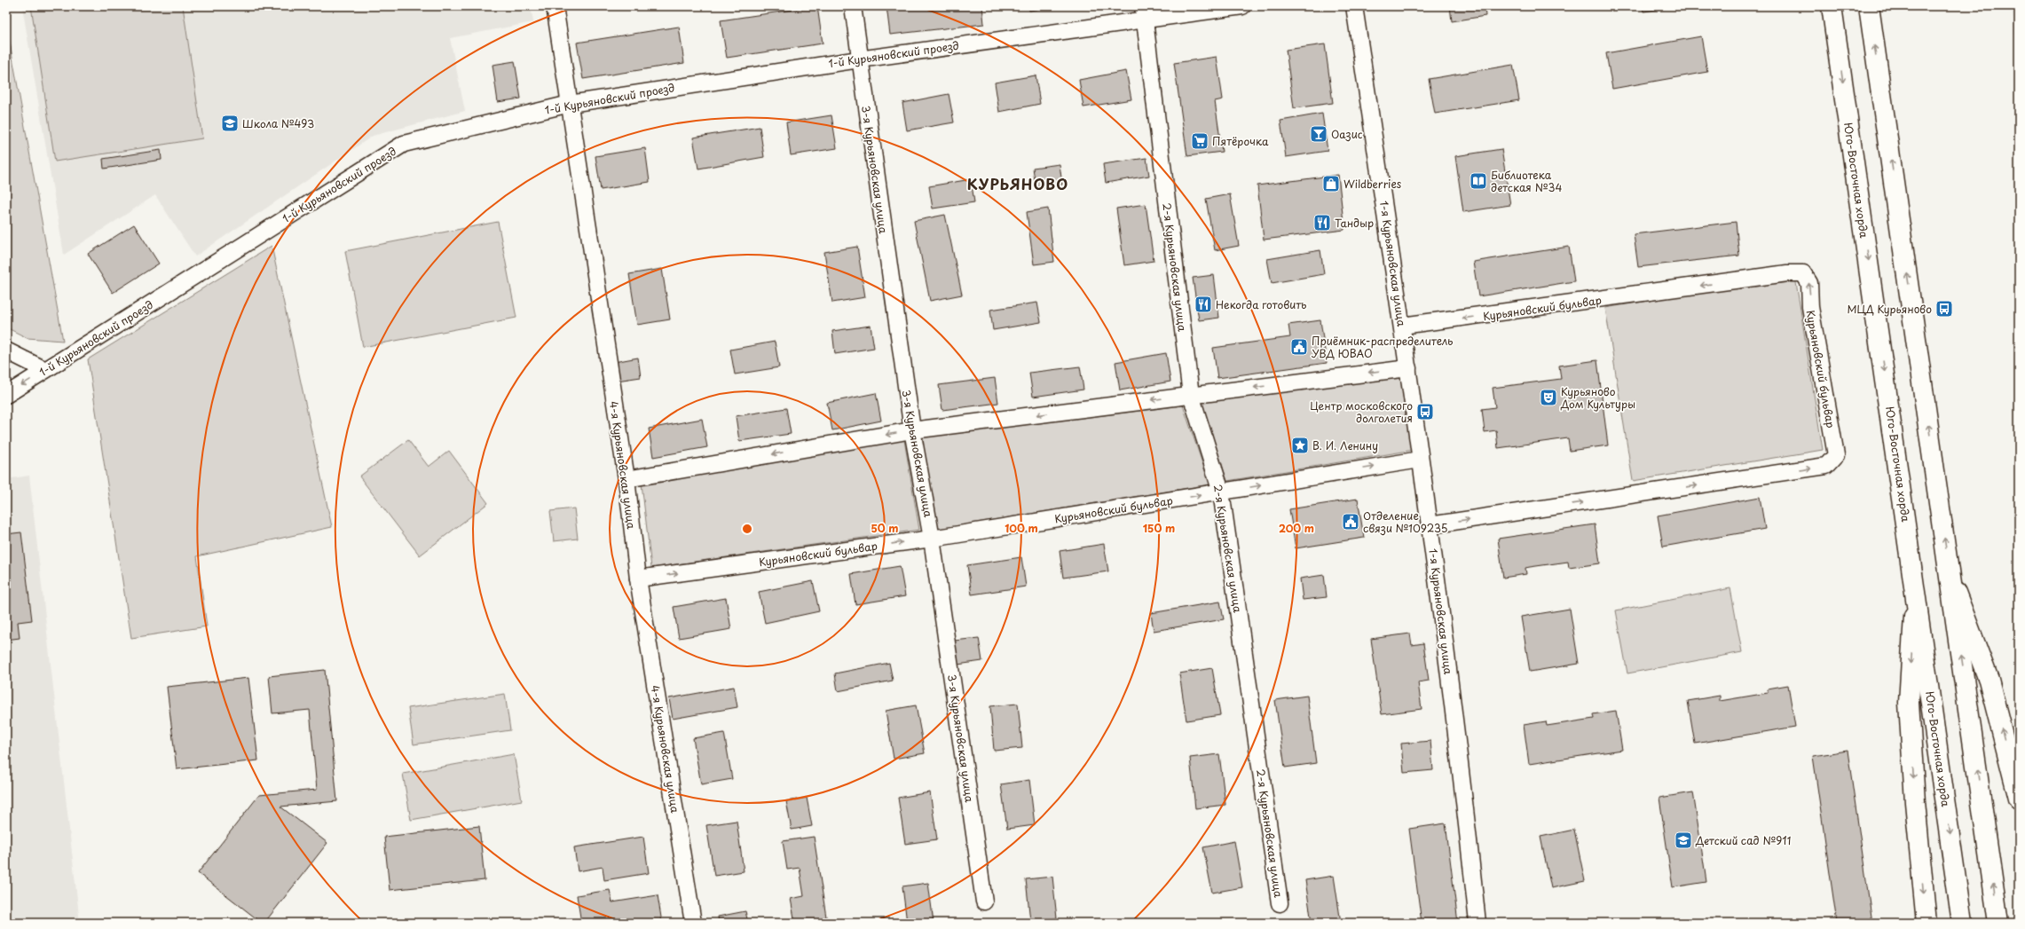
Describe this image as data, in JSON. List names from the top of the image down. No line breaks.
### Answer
{"streets":{"main road":["Юго-Восточная хорда"],"street":["1-й Курьяновский проезд","3-я Курьяновская улица","1-я Курьяновская улица","2-я Курьяновская улица","Курьяновский бульвар","4-я Курьяновская улица"]},"crossings":[["1-й Курьяновский проезд","3-я Курьяновская улица"],["1-й Курьяновский проезд","2-я Курьяновская улица"],["1-й Курьяновский проезд","4-я Курьяновская улица"],["3-я Курьяновская улица","Курьяновский бульвар"],["1-я Курьяновская улица","Курьяновский бульвар"],["2-я Курьяновская улица","Курьяновский бульвар"],["Курьяновский бульвар","4-я Курьяновская улица"]],"districts":["КУРЬЯНОВО"],"places":{"school or university":["Школа №493","Детский сад №911"],"bar":["Оазис"],"supermarket":["Пятёрочка"],"library":["Библиотека детская №34"],"shop":["Wildberries"],"restaurant":["Тандыр","Некогда готовить"],"bus stop":["МЦД Курьяново","Центр московского долголетия"],"public building":["Приёмник-распределитель УВД ЮВАО","Отделение связи №109235"],"theatre":["Курьяново Дом Культуры"],"place":["В. И. Ленину"]},"rings":["50 m","100 m","150 m","200 m"]}
